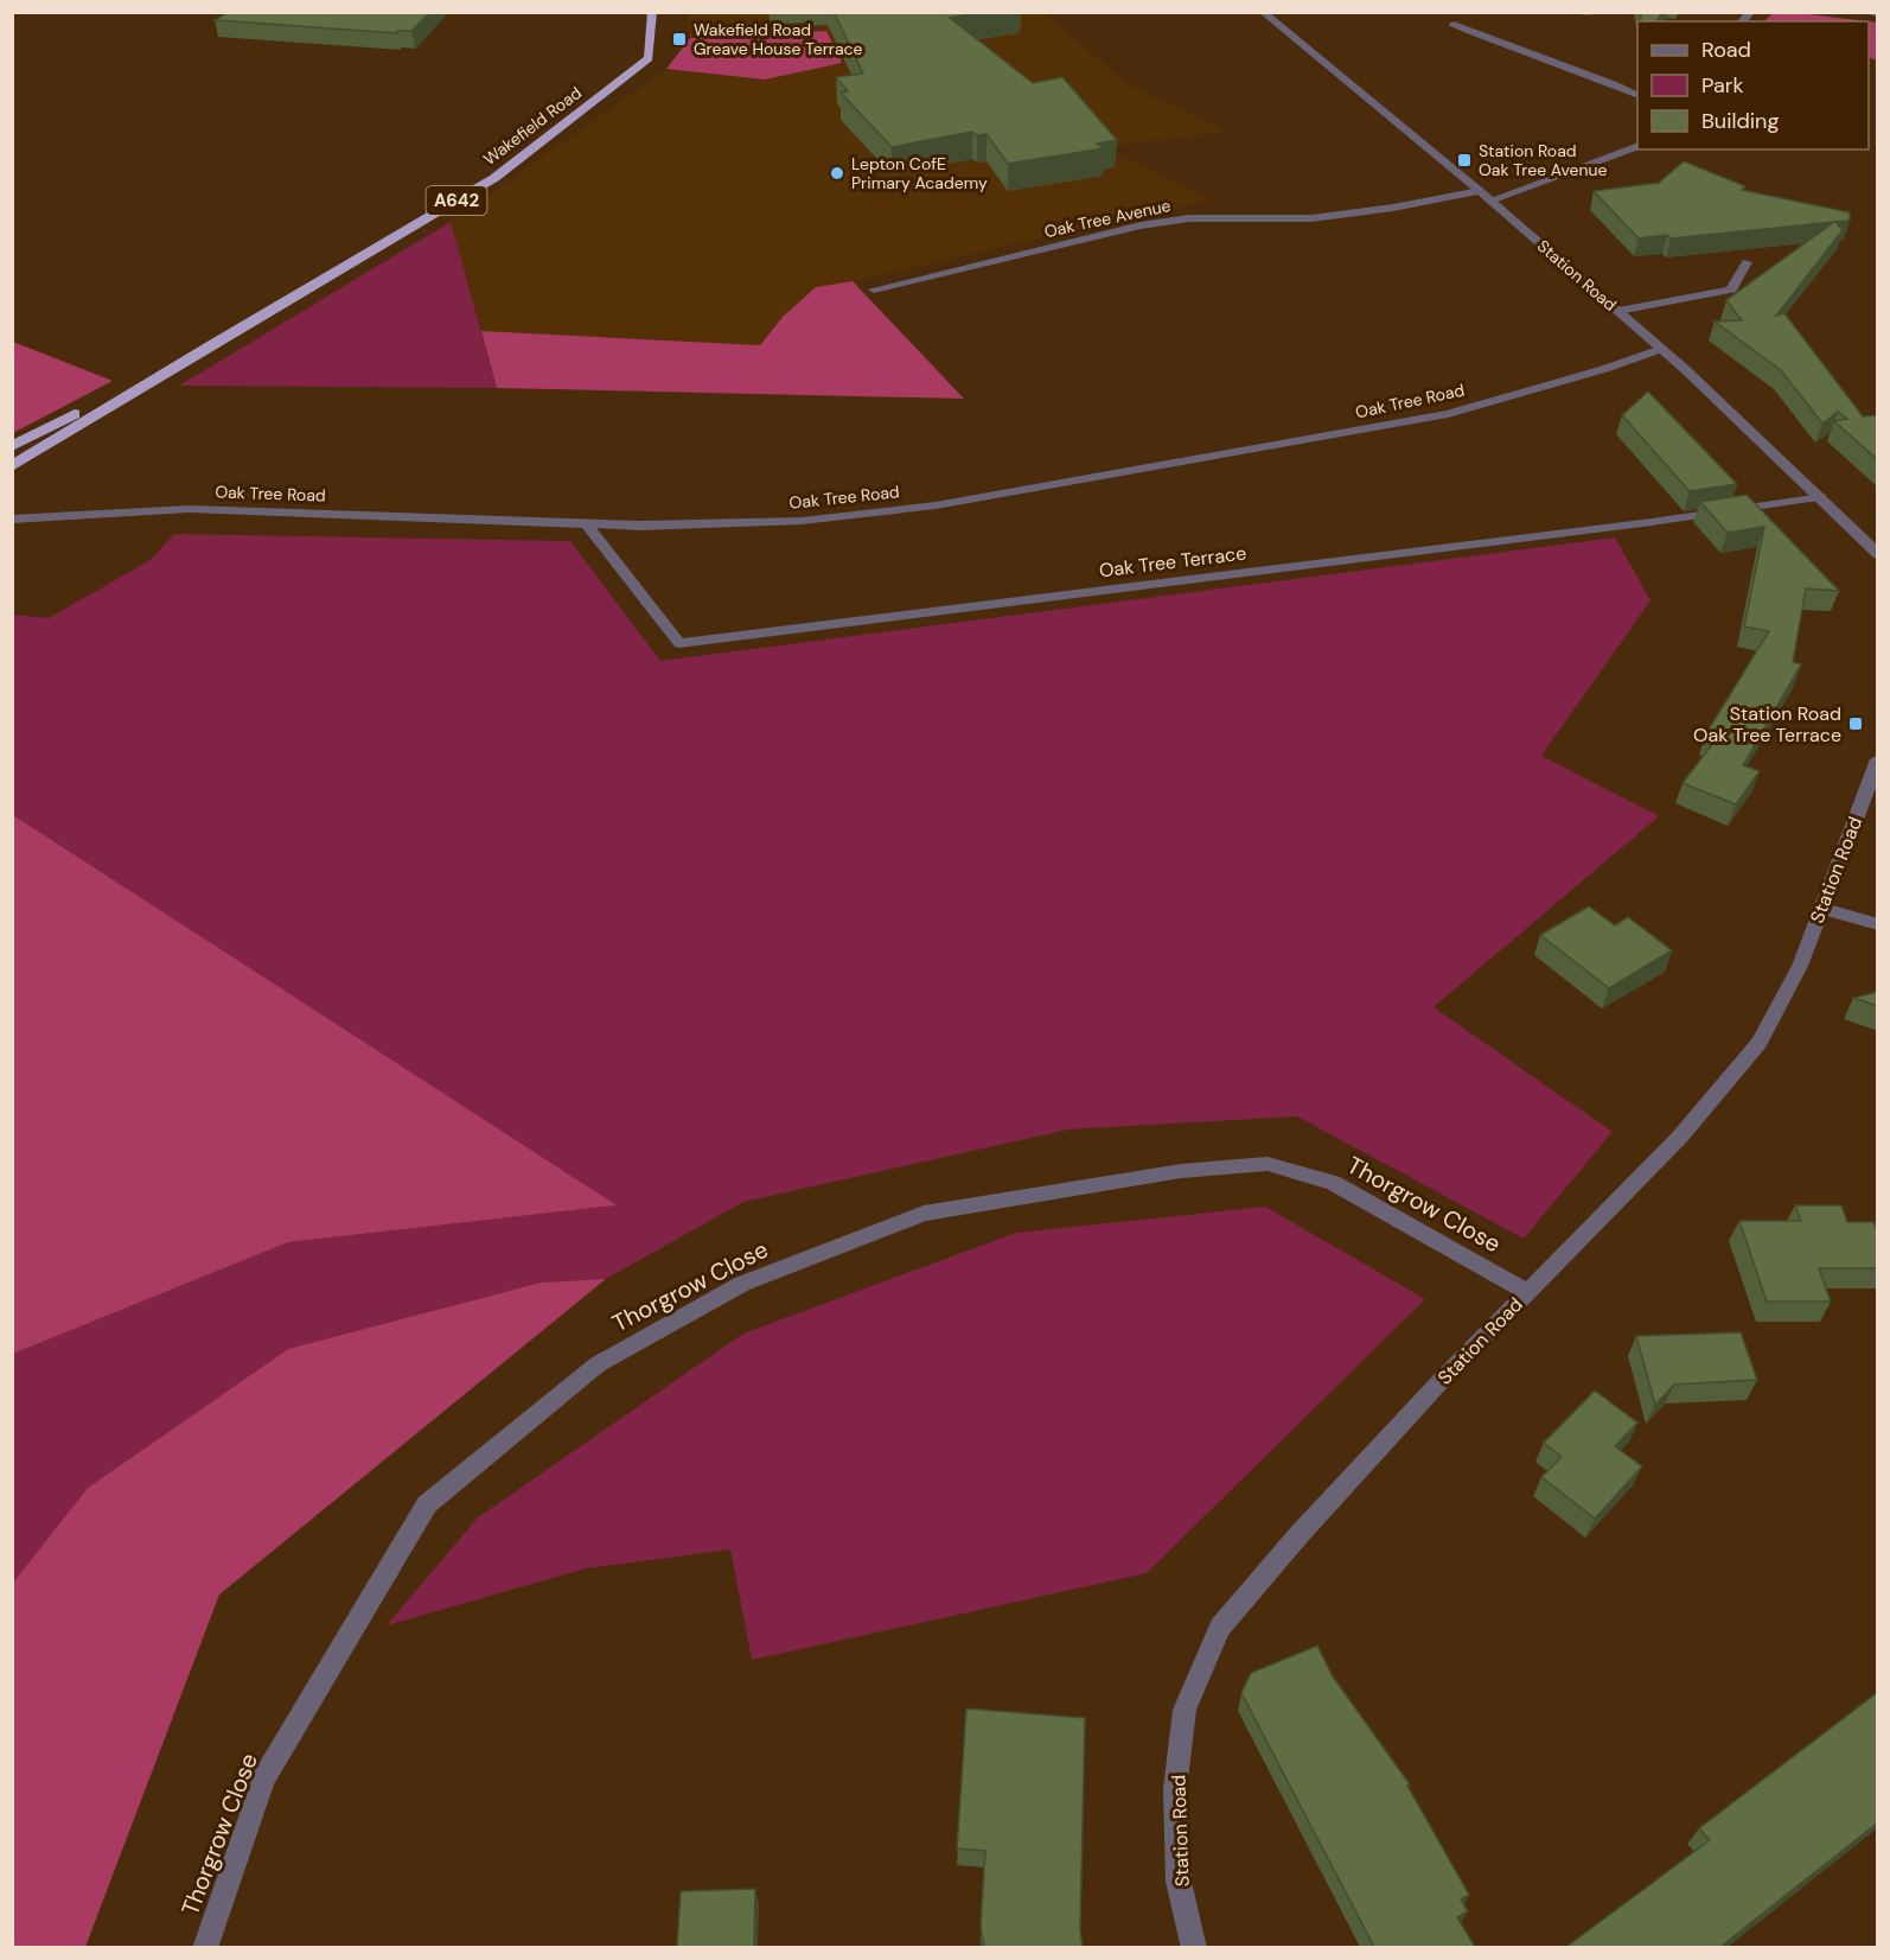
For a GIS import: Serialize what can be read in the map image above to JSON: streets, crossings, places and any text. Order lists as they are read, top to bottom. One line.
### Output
{"streets":{"highway":["Wakefield Road","A642"],"street":["Oak Tree Avenue","Station Road","Oak Tree Road","Oak Tree Terrace","Thorgrow Close"]},"crossings":[["Oak Tree Avenue","Station Road"],["Station Road","Oak Tree Road"],["Station Road","Oak Tree Terrace"],["Station Road","Thorgrow Close"],["Oak Tree Road","Oak Tree Terrace"]],"places":{"transit":["Wakefield Road Greave House Terrace","Station Road Oak Tree Avenue","Station Road Oak Tree Terrace"],"other":["Lepton CofE Primary Academy"]},"legend":["Road","Park","Building"]}
